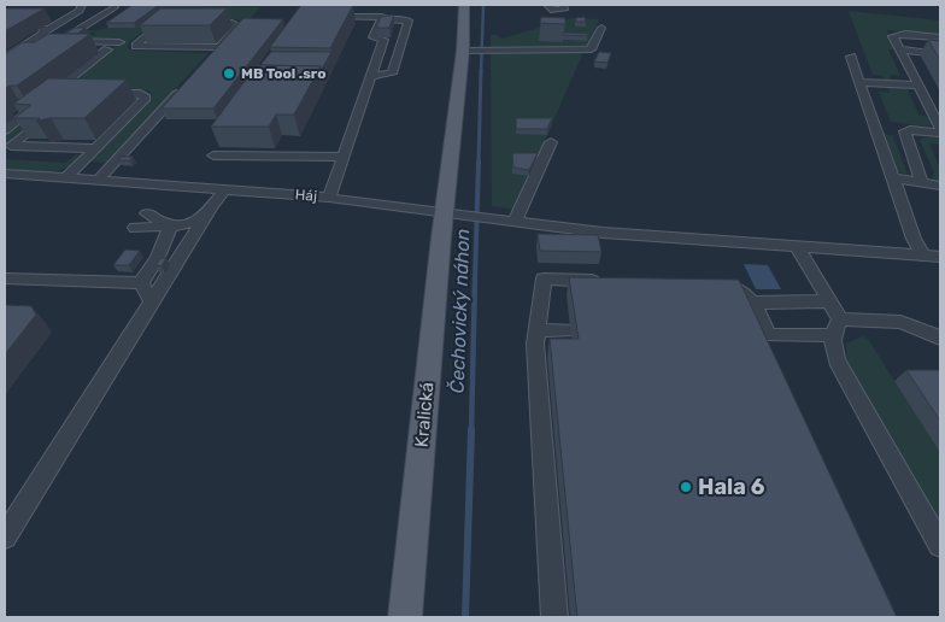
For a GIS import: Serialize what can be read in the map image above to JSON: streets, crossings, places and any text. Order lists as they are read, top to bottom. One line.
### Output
{"streets":{"main road":["Kralická"],"street":["Háj"]},"crossings":[["Háj","Kralická"]],"water":["Čechovický náhon"],"places":["MB Tool .sro","Hala 6"]}
